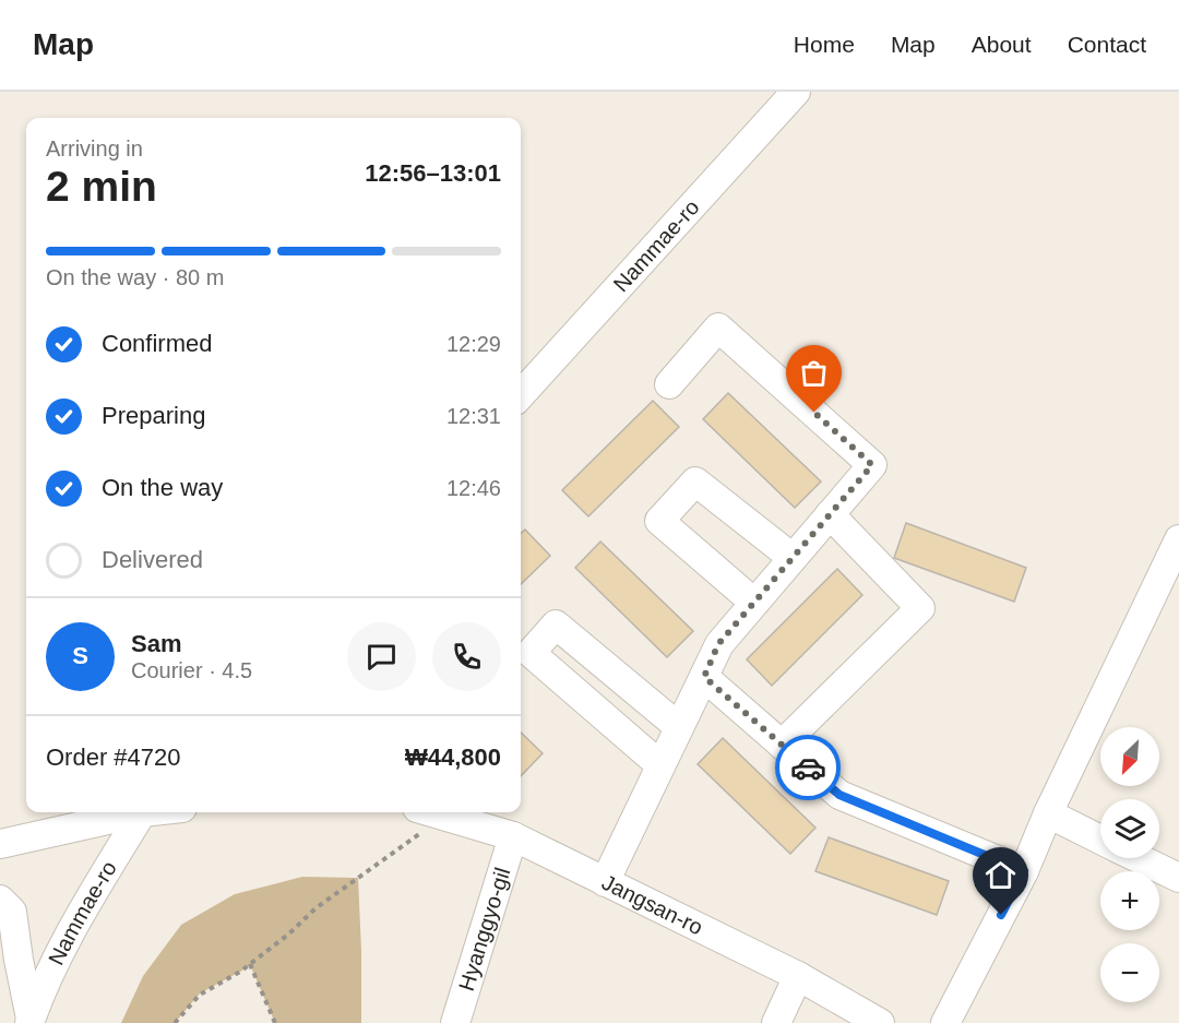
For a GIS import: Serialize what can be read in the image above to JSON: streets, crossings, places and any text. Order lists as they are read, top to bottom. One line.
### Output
{"streets":{"street":["Nammae-ro","Jangsan-ro","Hyanggyo-gil"]},"crossings":[["Jangsan-ro","Hyanggyo-gil"]],"north":"bottom left","page":{"header":"Map","nav":["Home","Map","About","Contact"],"heading":["2 min","Arriving in","12:56–13:01"],"panel":["Sam","Courier · 4.5","Order #4720","₩44,800"],"bar":"On the way · 80 m","list":[["Confirmed","12:29"],["Preparing","12:31"],["On the way","12:46"],"Delivered"],"round":"S","map_buttons":["+","−"]}}
